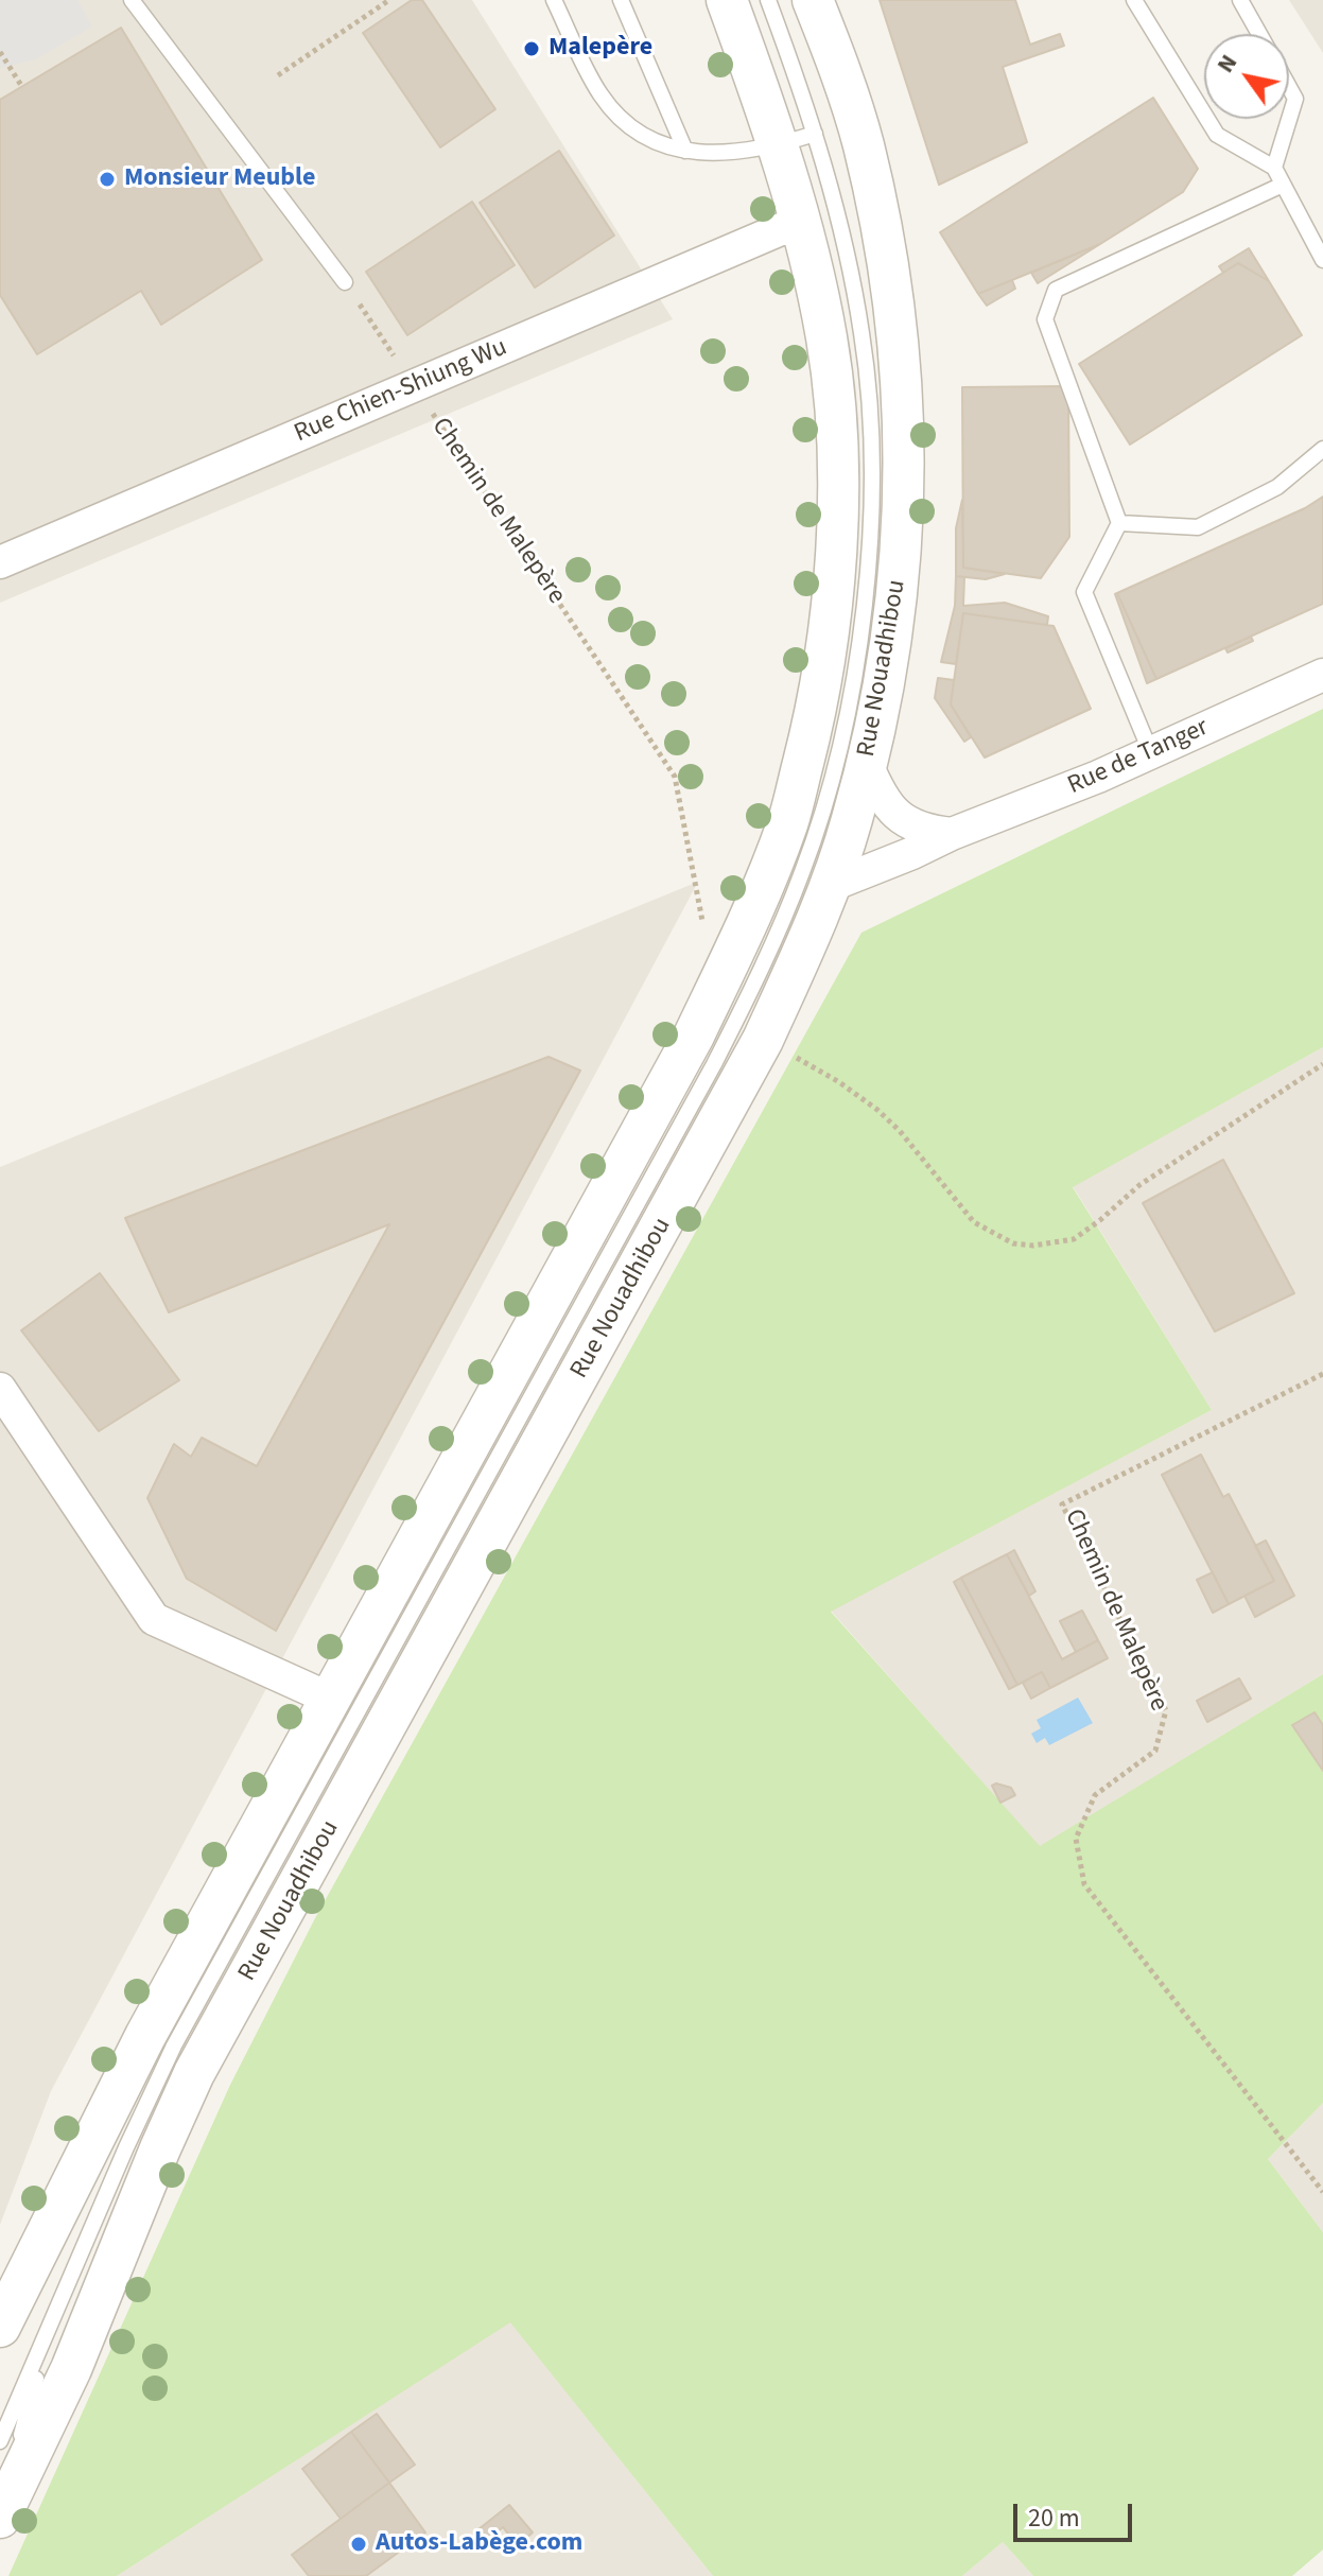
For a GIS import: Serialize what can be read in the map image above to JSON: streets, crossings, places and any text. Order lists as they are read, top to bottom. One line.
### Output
{"streets":{"street":["Rue Chien-Shiung Wu","Rue Nouadhibou","Rue de Tanger"],"path":["Chemin de Malepère"]},"crossings":[["Rue Chien-Shiung Wu","Chemin de Malepère"],["Rue Chien-Shiung Wu","Rue Nouadhibou"],["Chemin de Malepère","Rue Nouadhibou"],["Rue Nouadhibou","Rue de Tanger"]],"places":["Malepère","Monsieur Meuble","Autos-Labège.com"],"scale_bar":"20 m","north":"top left"}
